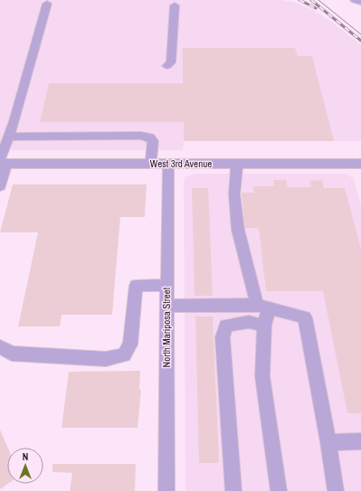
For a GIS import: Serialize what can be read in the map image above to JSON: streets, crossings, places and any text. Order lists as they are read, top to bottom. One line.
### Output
{"streets":{"street":["West 3rd Avenue","North Mariposa Street"]},"crossings":[["West 3rd Avenue","North Mariposa Street"]],"north":"top"}
